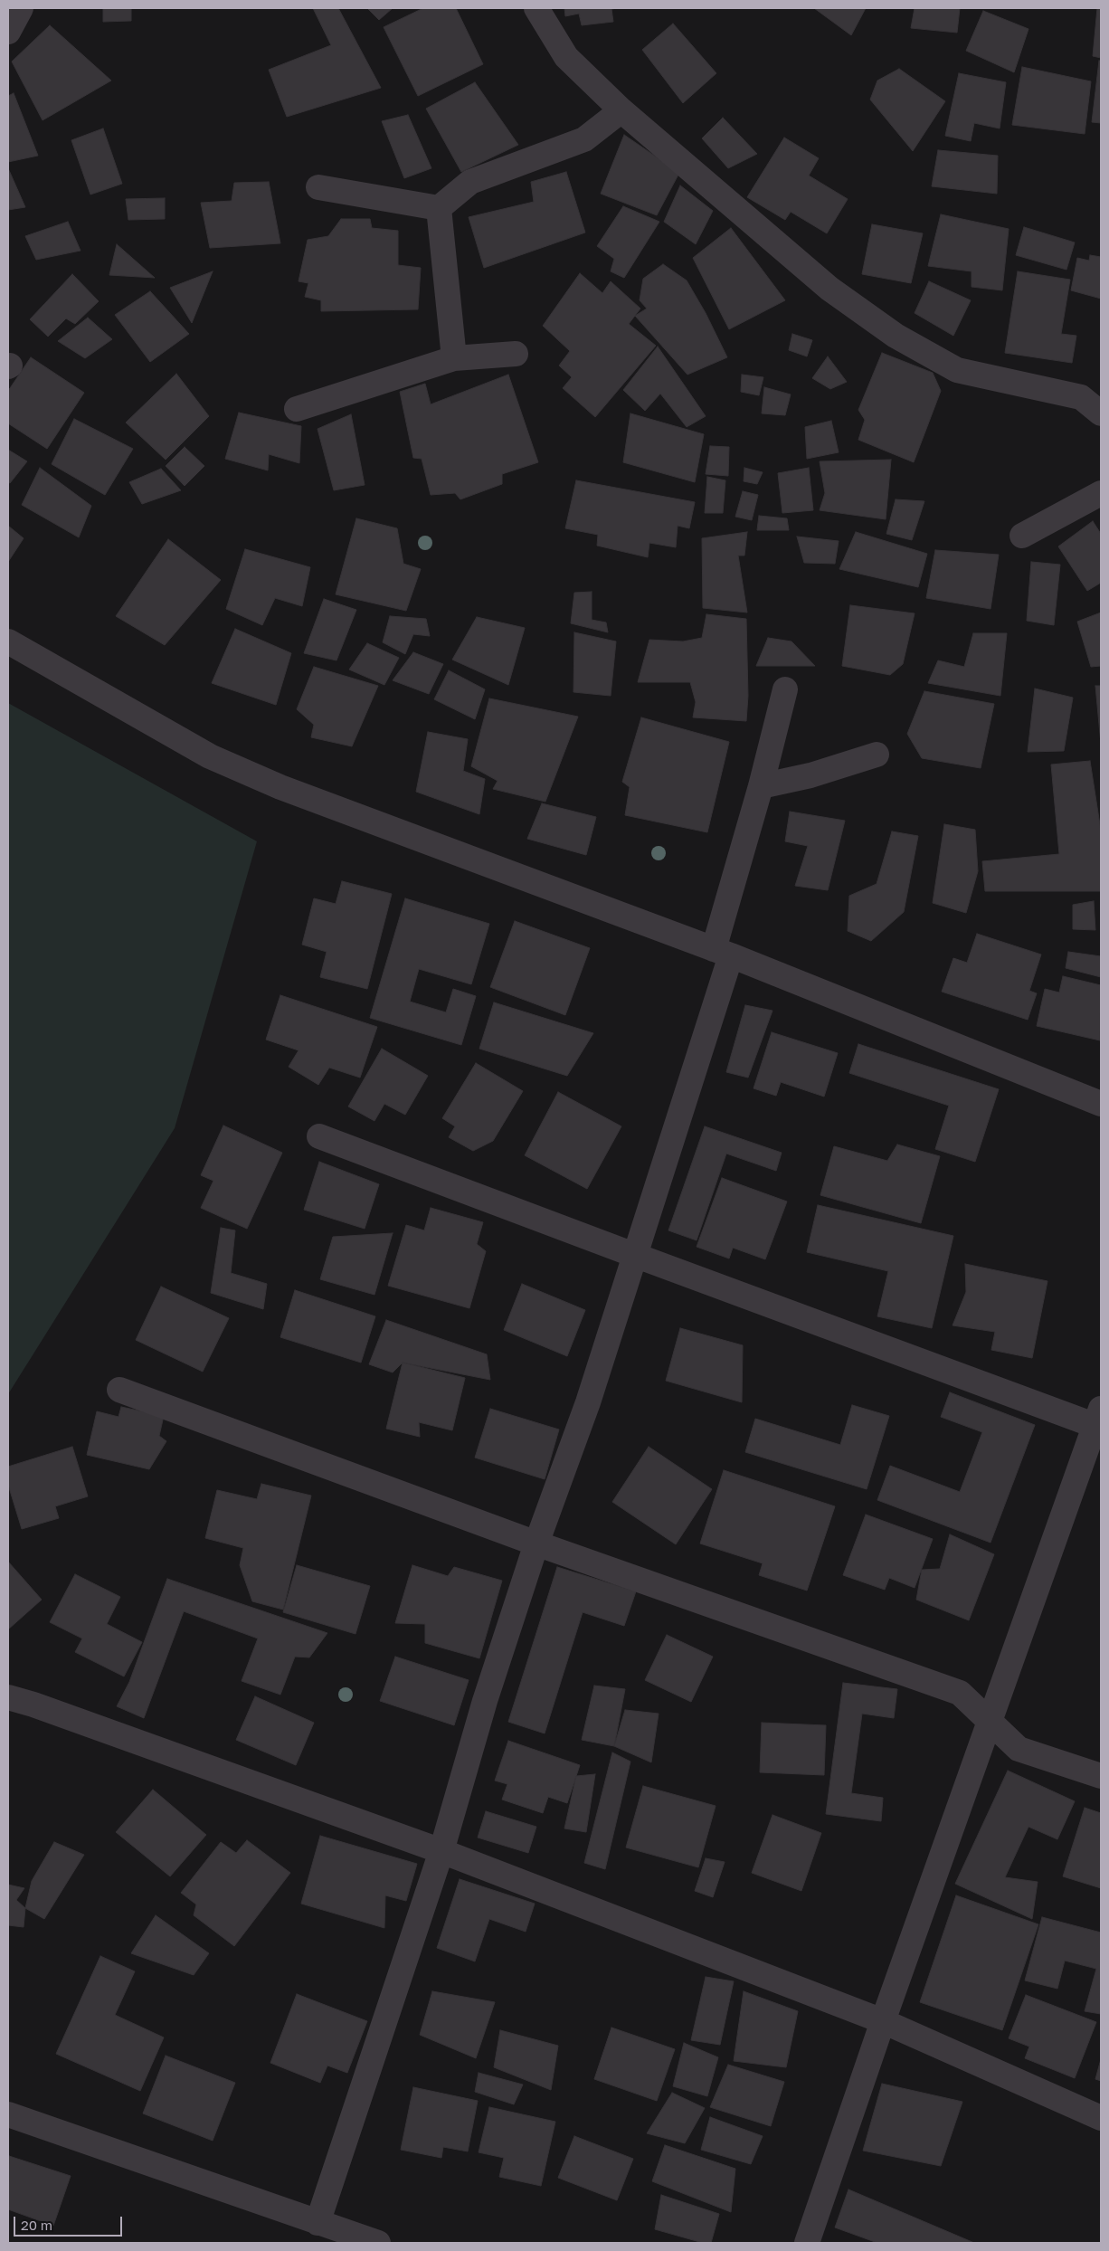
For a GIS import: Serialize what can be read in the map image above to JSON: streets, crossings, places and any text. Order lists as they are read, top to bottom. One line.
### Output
{"scale_bar":"20 m"}
